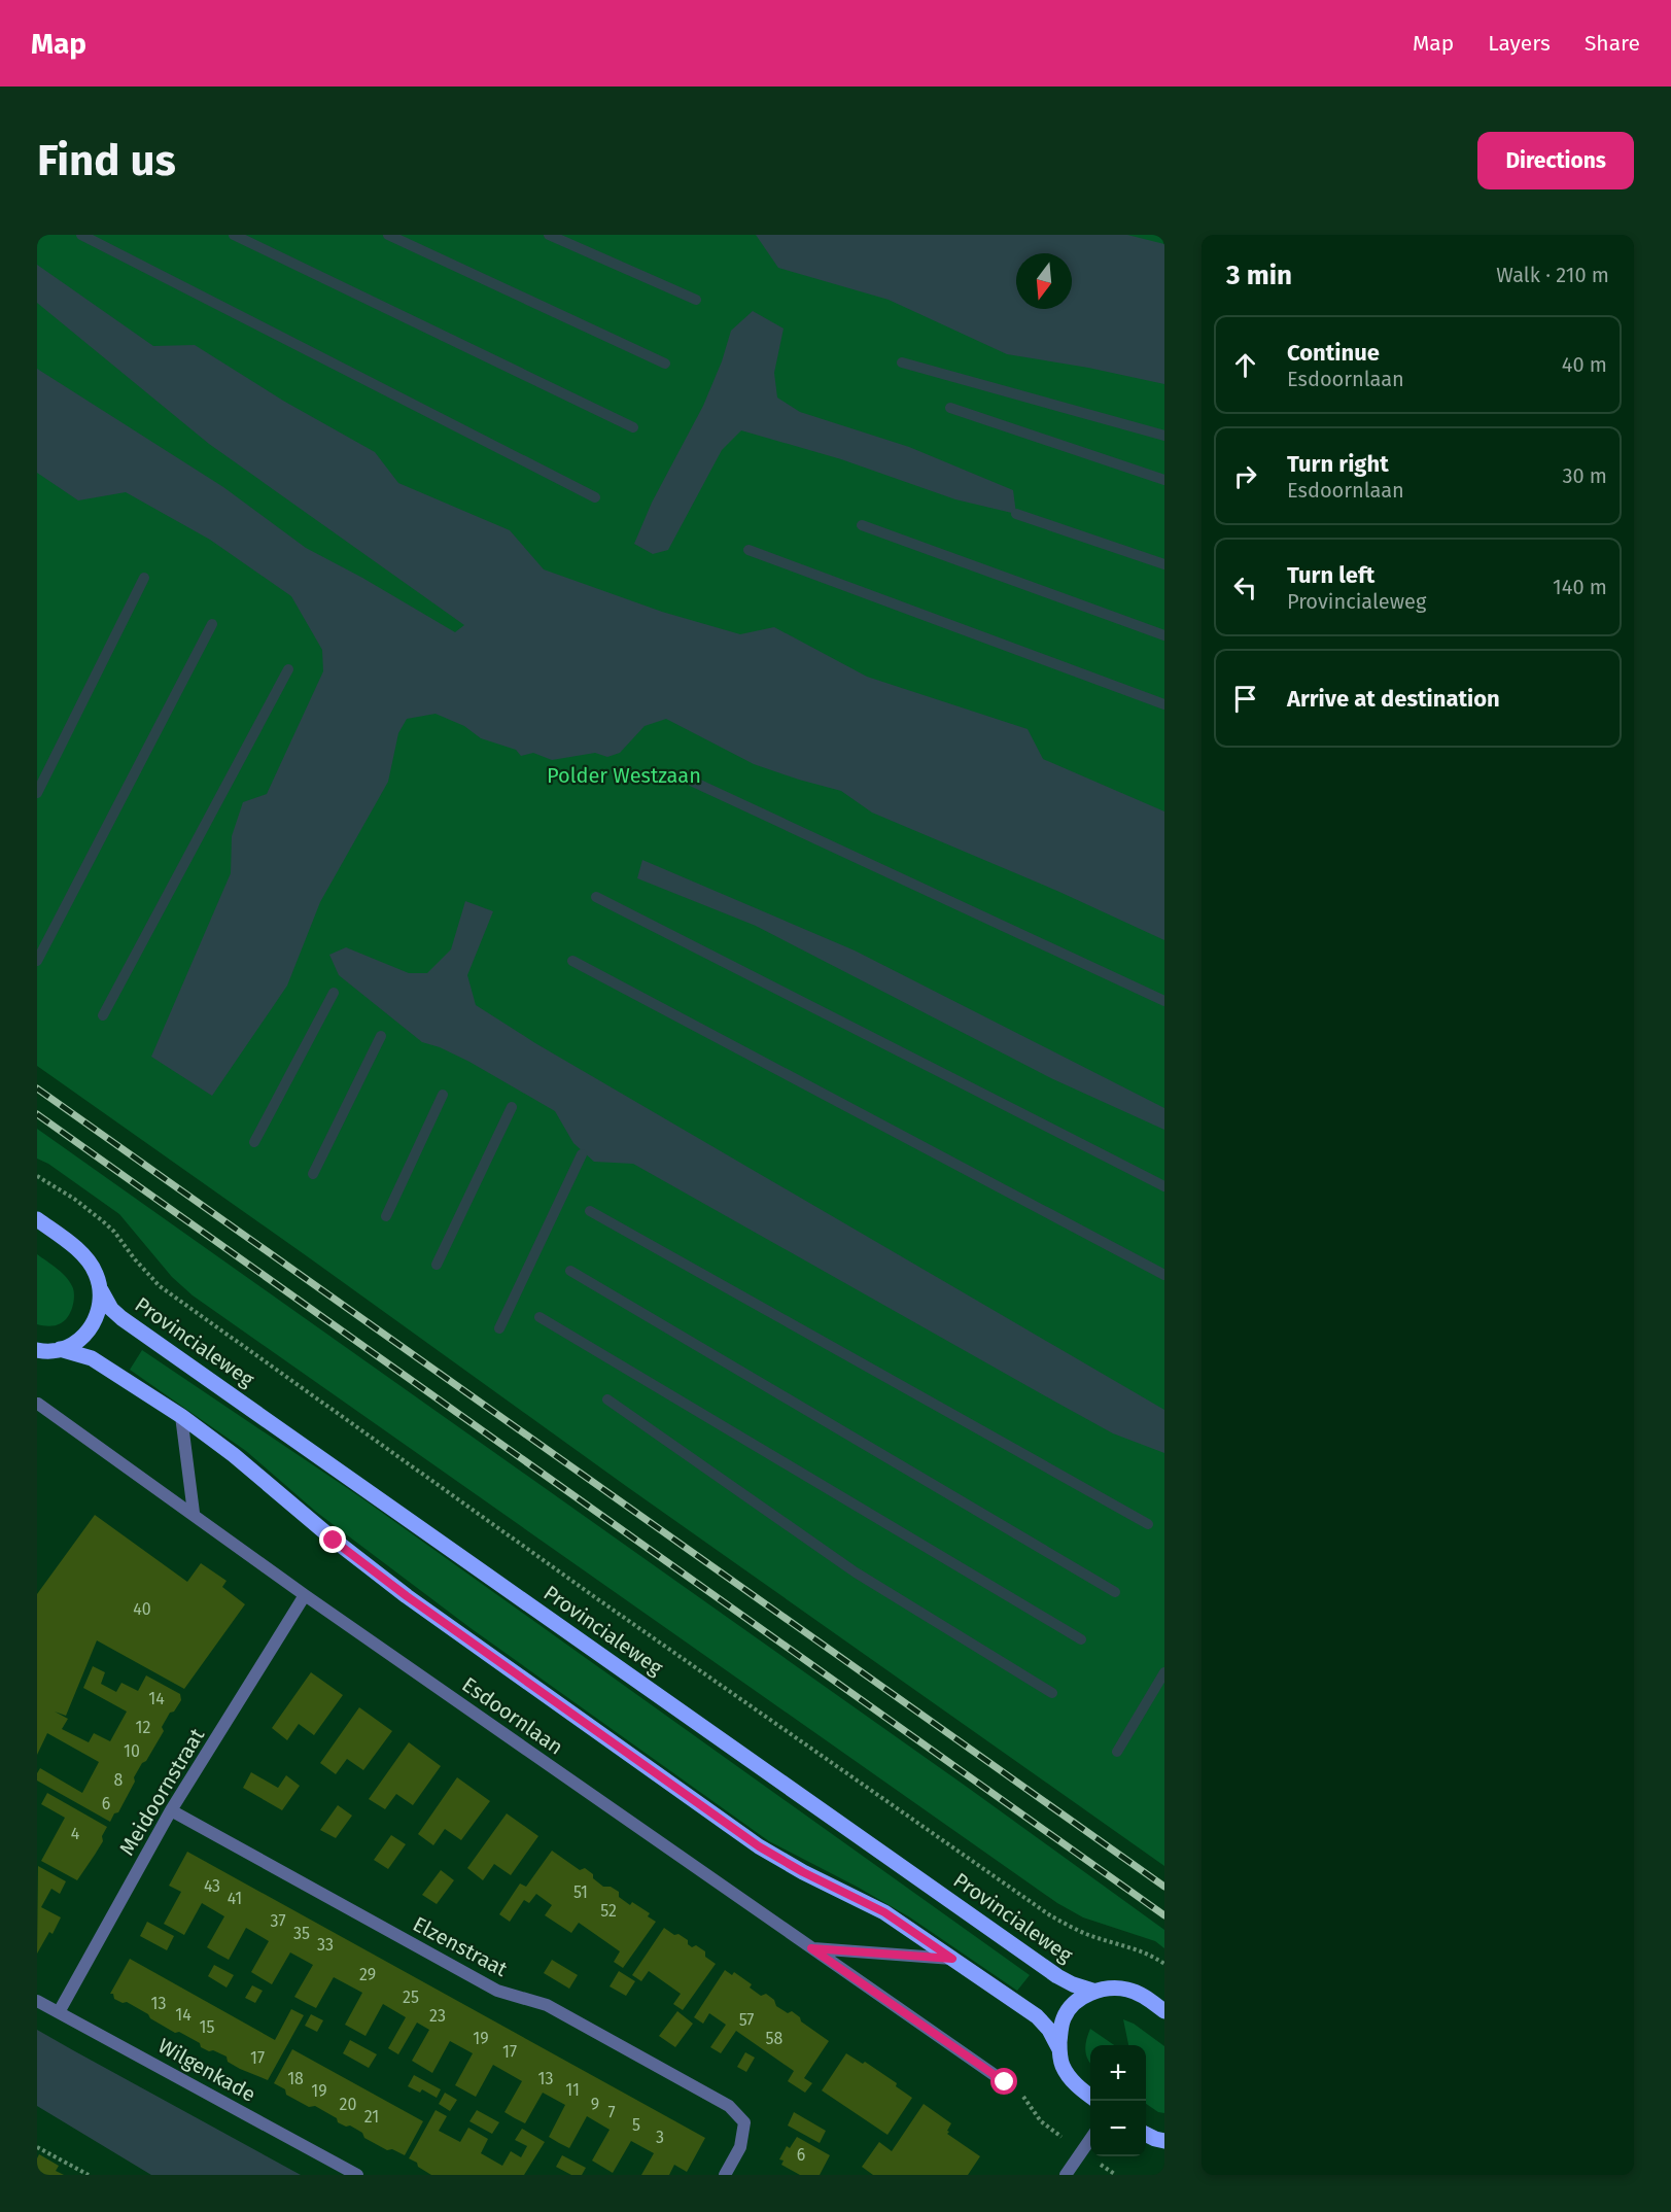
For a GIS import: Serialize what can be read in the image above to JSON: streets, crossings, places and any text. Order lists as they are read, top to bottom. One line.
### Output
{"streets":{"main road":["Provincialeweg"],"street":["Esdoornlaan","Meidoornstraat","Elzenstraat","Wilgenkade"]},"crossings":[["Esdoornlaan","Meidoornstraat"],["Meidoornstraat","Elzenstraat"],["Meidoornstraat","Wilgenkade"]],"parks":["Polder Westzaan"],"house_numbers":["40","14","12","10","8","6","4","43","51","41","52","37","35","33","29","25","13","14","23","57","15","19","58","17","17","18","13","11","19","20","9","7","21","5","3","6"],"north":"bottom","page":{"header":"Map","nav":["Map","Layers","Share"],"buttons":"Directions","title":"Find us","heading":["3 min","Walk · 210 m"],"list":[["Continue","Esdoornlaan","40 m"],["Turn right","Esdoornlaan","30 m"],["Turn left","Provincialeweg","140 m"],"Arrive at destination"],"map_buttons":["+","−"]}}
